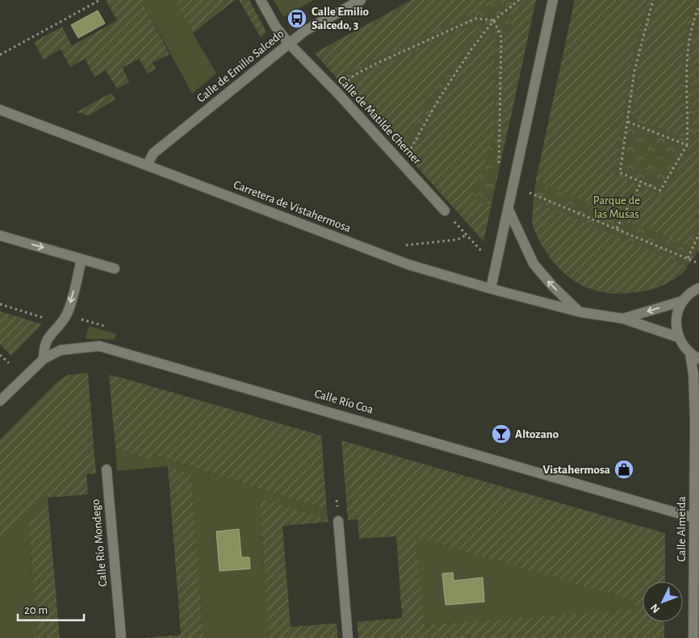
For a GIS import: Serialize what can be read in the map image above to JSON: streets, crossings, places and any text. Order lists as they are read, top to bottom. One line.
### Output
{"streets":{"street":["Calle de Emilio Salcedo","Calle de Matilde Cherner","Carretera de Vistahermosa","Calle Río Coa","Calle Almeida","Calle Río Mondego"]},"crossings":[["Calle de Emilio Salcedo","Calle de Matilde Cherner"],["Calle de Emilio Salcedo","Carretera de Vistahermosa"],["Calle Río Coa","Calle Almeida"]],"parks":["Parque de las Musas"],"places":{"bus stop":["Calle Emilio Salcedo, 3"],"bar":["Altozano"],"shop":["Vistahermosa"]},"scale_bar":"20 m","north":"bottom left"}
